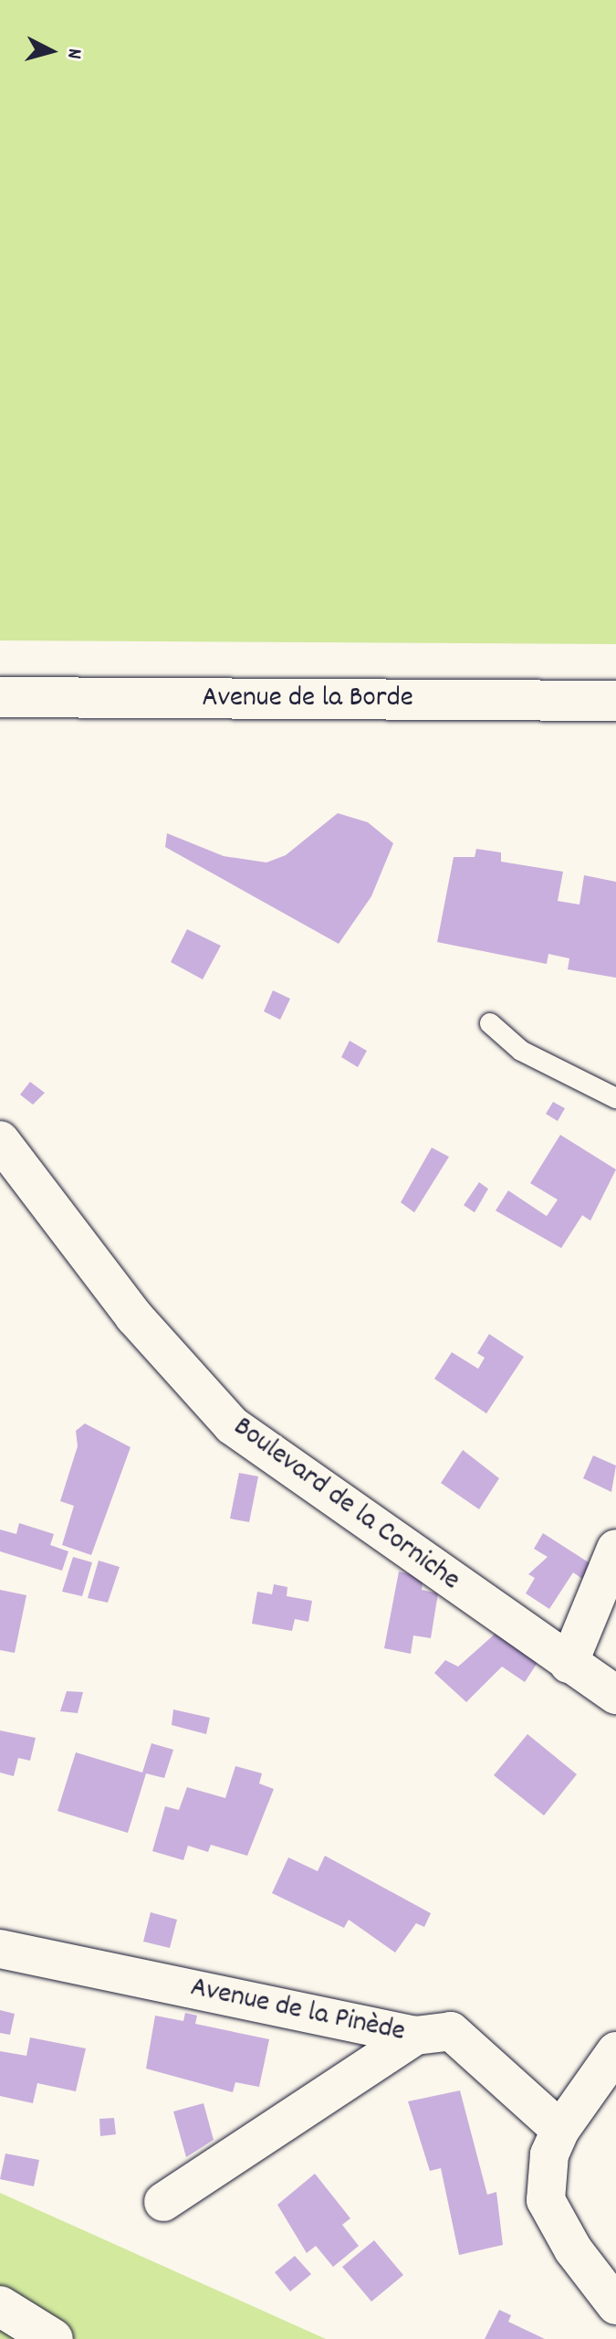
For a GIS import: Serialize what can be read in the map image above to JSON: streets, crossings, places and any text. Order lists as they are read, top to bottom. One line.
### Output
{"streets":{"street":["Avenue de la Borde","Boulevard de la Corniche","Avenue de la Pinède"]},"north":"right"}
